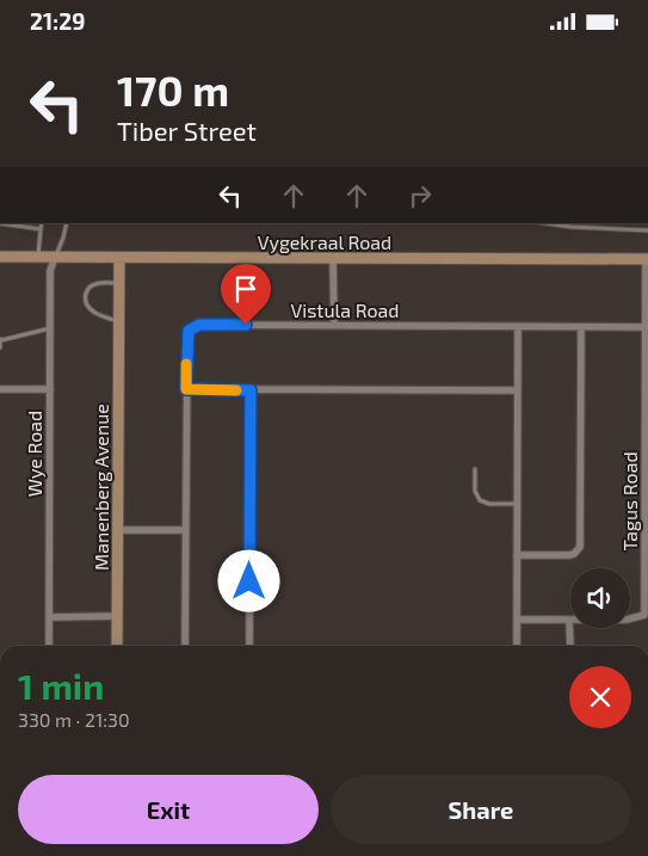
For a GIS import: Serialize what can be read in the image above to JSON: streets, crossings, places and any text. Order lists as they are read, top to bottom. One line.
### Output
{"streets":{"street":["Vygekraal Road","Vistula Road","Wye Road","Manenberg Avenue","Tagus Road"]},"crossings":[["Vygekraal Road","Wye Road"],["Vygekraal Road","Manenberg Avenue"],["Vygekraal Road","Tagus Road"],["Vistula Road","Tagus Road"]],"page":{"status":"21:29","turn":["170 m","Tiber Street"],"heading":["1 min","330 m · 21:30"],"buttons":["Exit","Share"]}}
